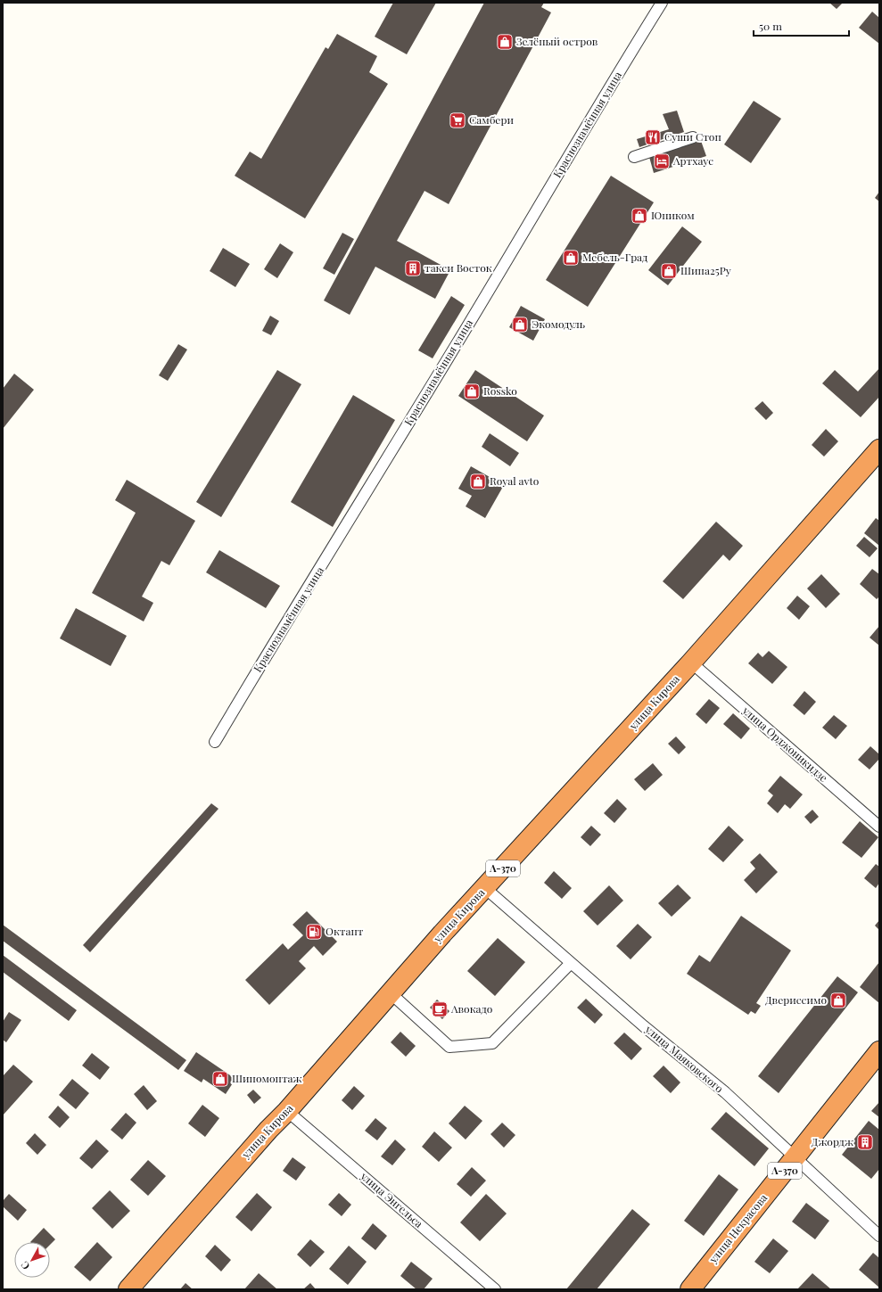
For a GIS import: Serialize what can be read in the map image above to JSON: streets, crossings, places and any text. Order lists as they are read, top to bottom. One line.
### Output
{"streets":{"highway":["улица Кирова","А-370","улица Некрасова"],"street":["Краснознамённая улица","улица Орджоникидзе","улица Маяковского","улица Энгельса"]},"crossings":[["улица Кирова","улица Орджоникидзе"],["улица Кирова","улица Маяковского"],["улица Кирова","улица Энгельса"],["улица Маяковского","улица Некрасова"]],"places":{"shop":["Зелёный остров","Юником","Мебель-Град","Шина25Ру","Экомодуль","Rossko","Royal avto","Двериссимо","Шиномонтаж"],"supermarket":["Самбери"],"restaurant":["Суши Стоп"],"hotel":["Артхаус"],"building":["такси Восток","Джордж"],"fuel station":["Октант"],"cafe":["Авокадо"]},"scale_bar":"50 m","north":"bottom left"}
